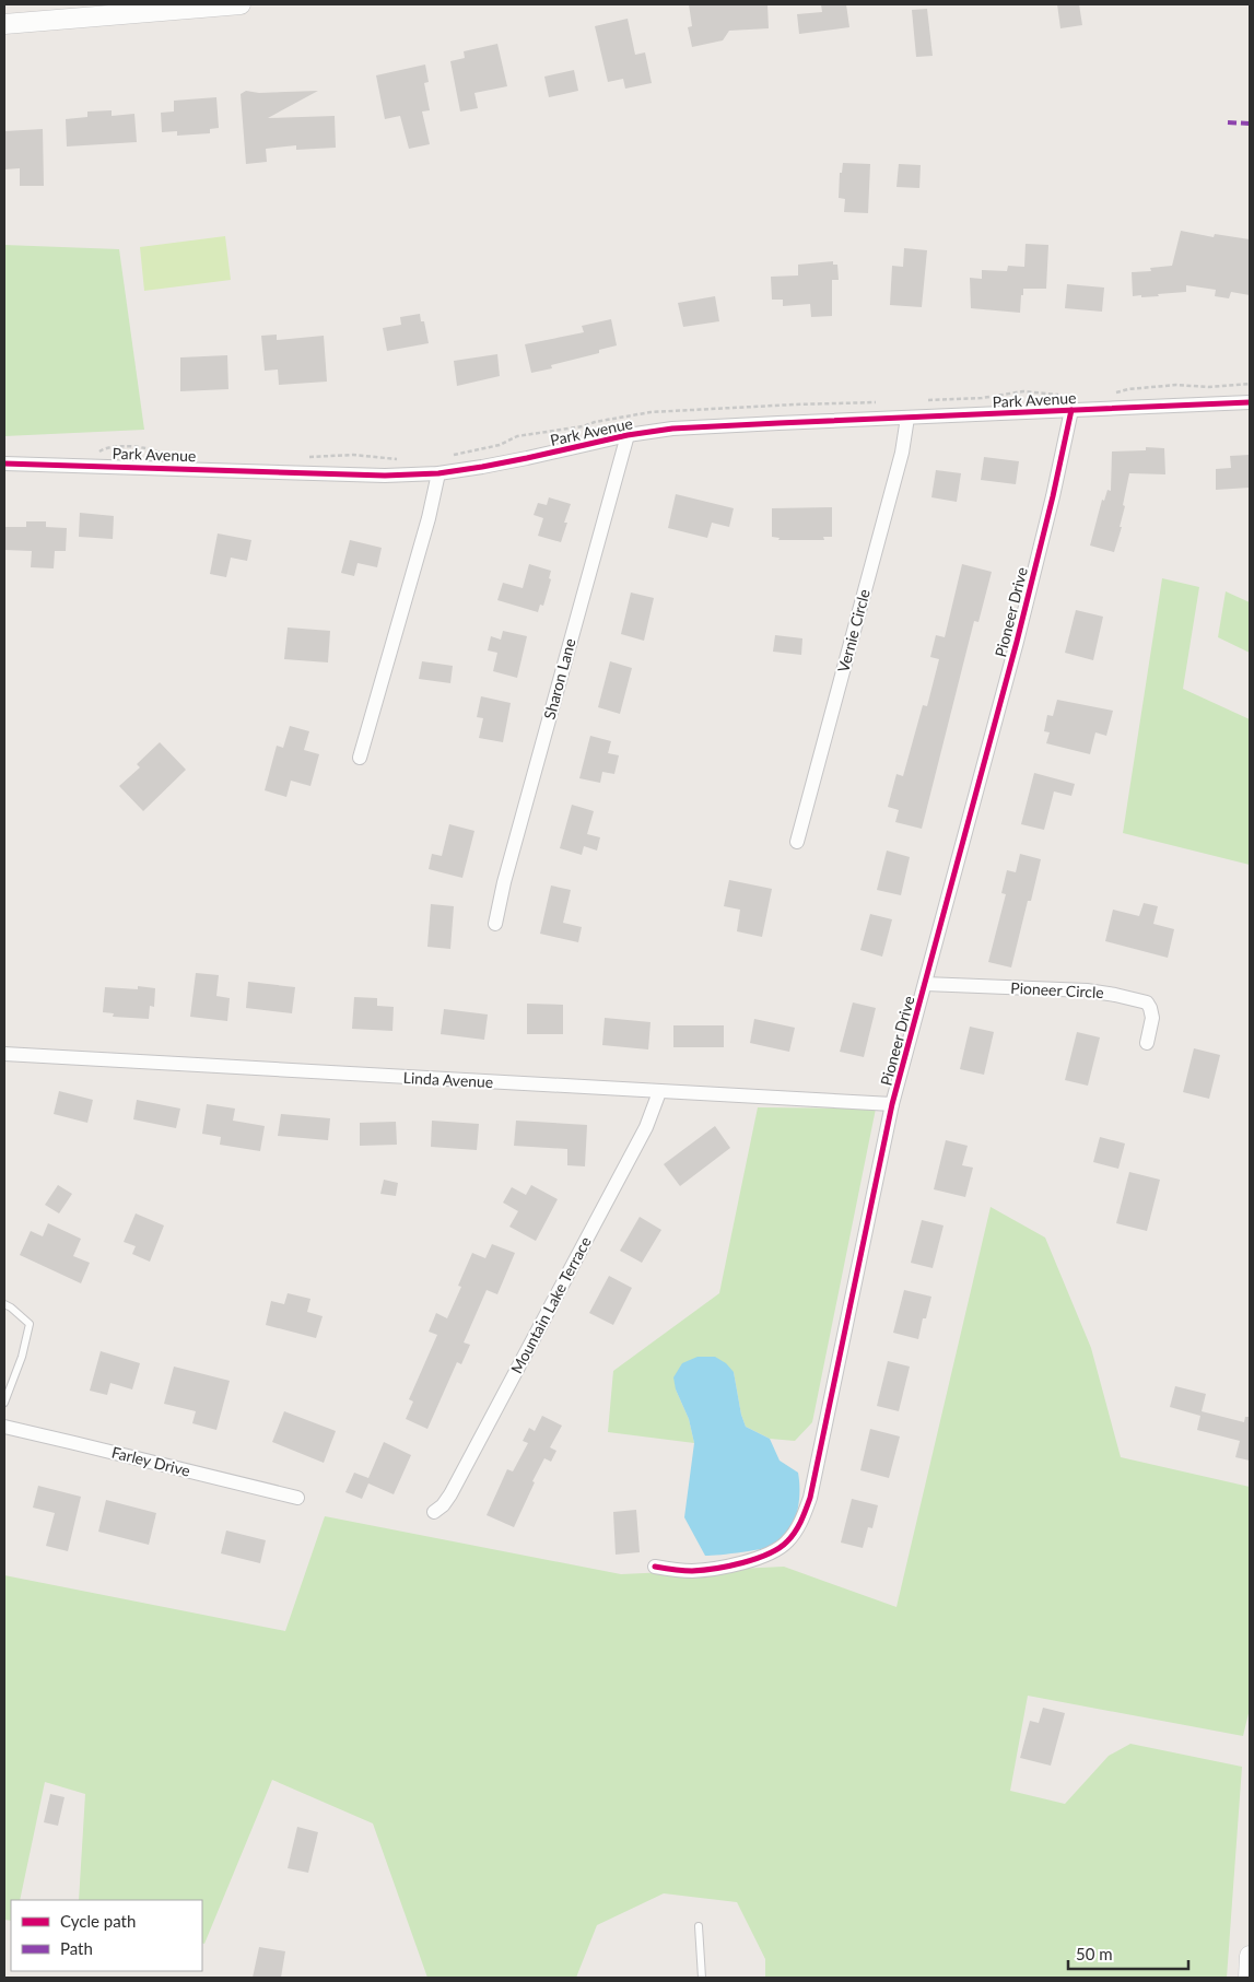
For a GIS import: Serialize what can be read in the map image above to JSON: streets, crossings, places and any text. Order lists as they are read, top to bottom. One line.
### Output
{"streets":{"street":["Park Avenue","Pioneer Drive","Vernie Circle","Sharon Lane","Pioneer Circle","Linda Avenue","Mountain Lake Terrace","Farley Drive"]},"crossings":[["Park Avenue","Pioneer Drive"],["Park Avenue","Vernie Circle"],["Park Avenue","Sharon Lane"],["Pioneer Drive","Pioneer Circle"],["Pioneer Drive","Linda Avenue"],["Linda Avenue","Mountain Lake Terrace"]],"legend":["Cycle path","Path"],"scale_bar":"50 m"}
